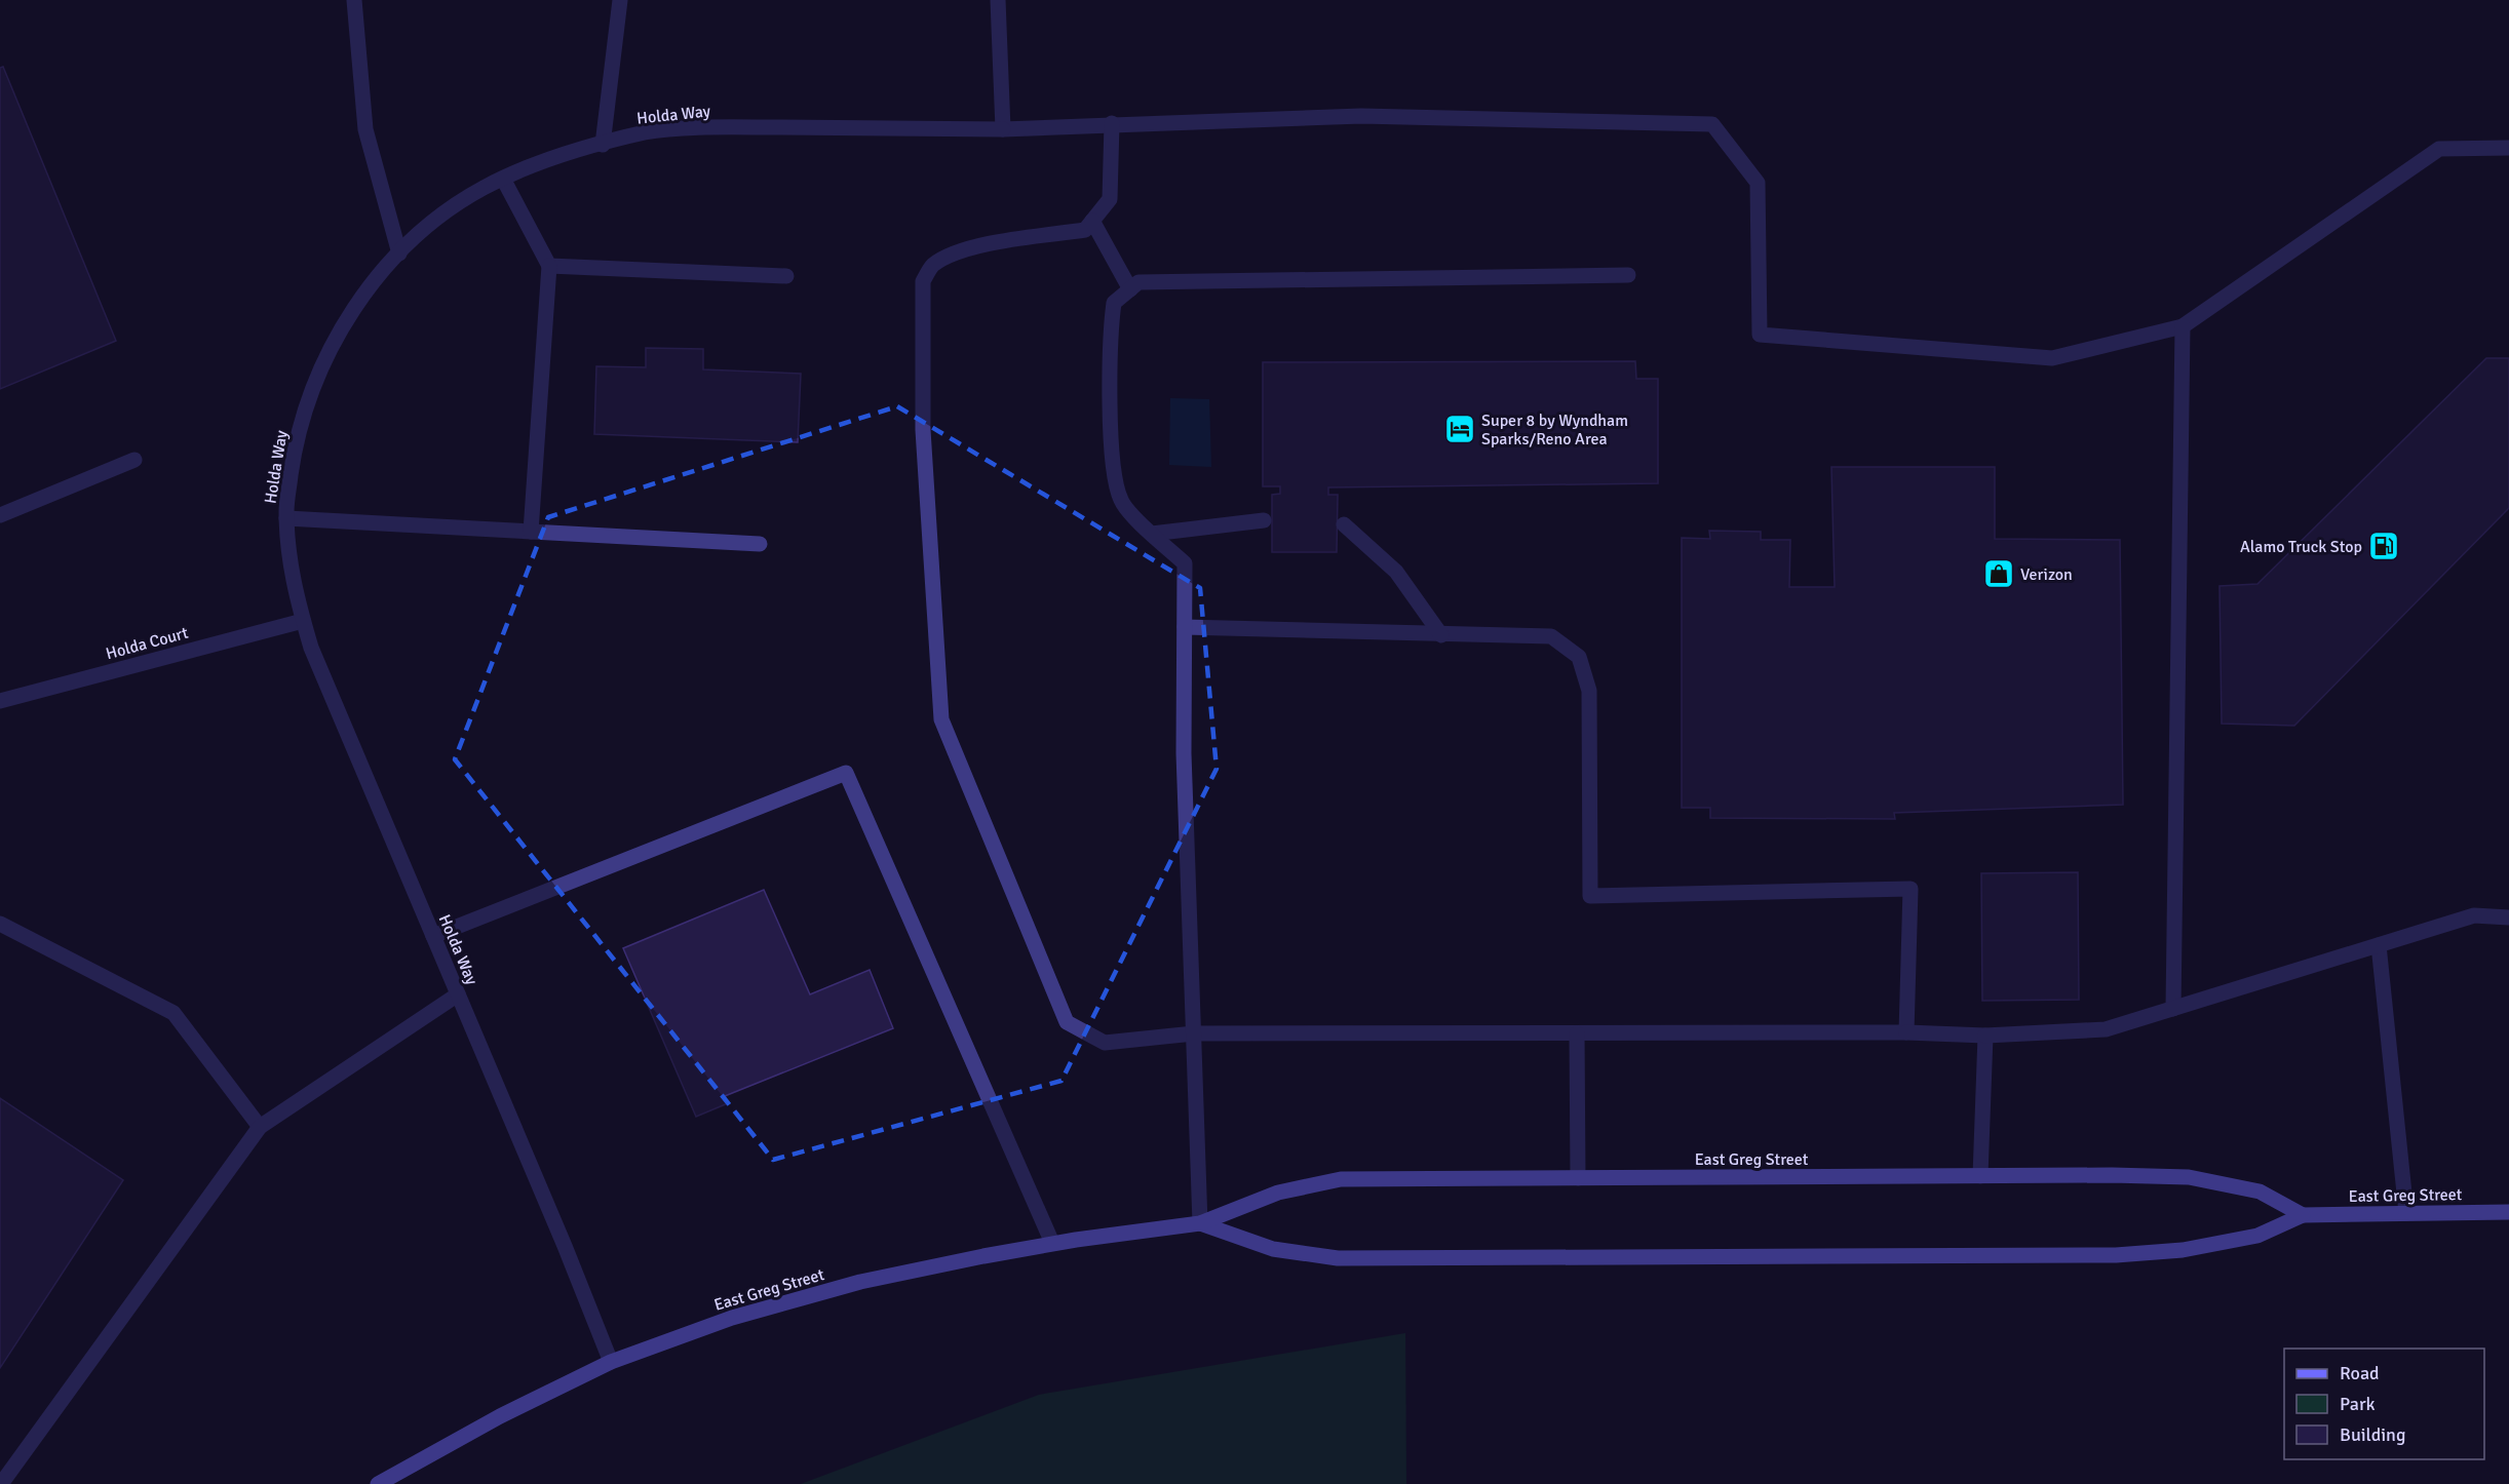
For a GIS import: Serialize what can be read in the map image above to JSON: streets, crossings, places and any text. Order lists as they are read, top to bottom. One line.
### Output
{"streets":{"main road":["East Greg Street"],"street":["Holda Way","Holda Court"]},"crossings":[["Holda Way","Holda Court"],["Holda Way","East Greg Street"]],"places":{"hotel":["Super 8 by Wyndham Sparks/Reno Area"],"fuel station":["Alamo Truck Stop"],"shop":["Verizon"]},"legend":["Road","Park","Building"]}
